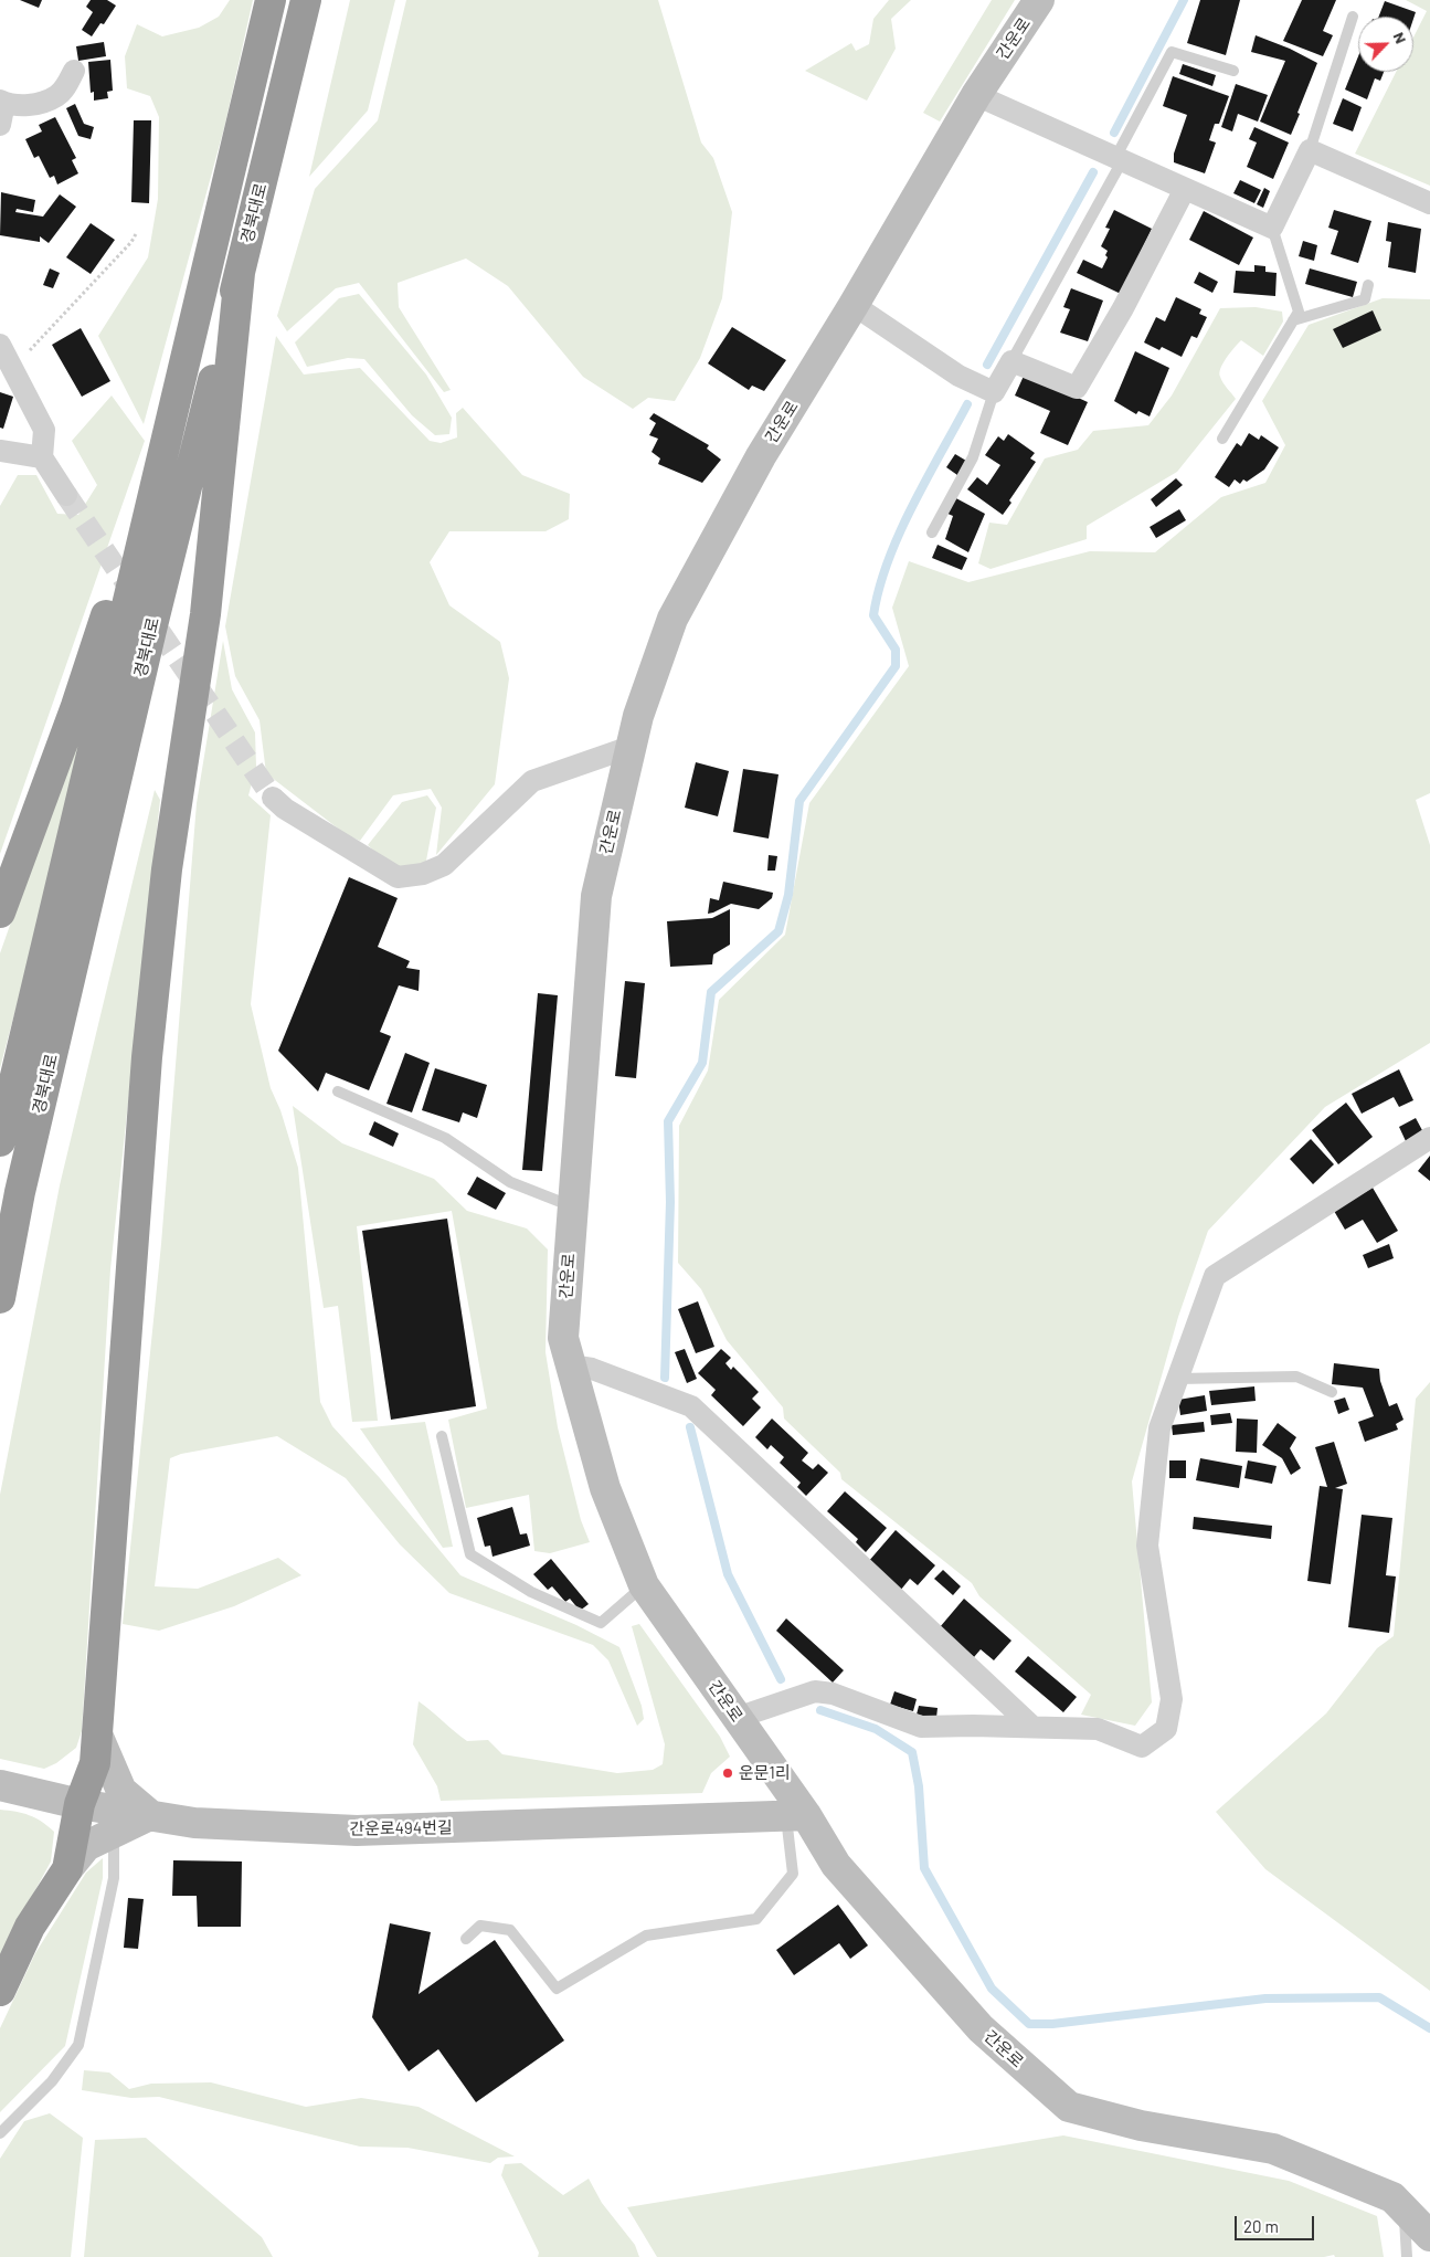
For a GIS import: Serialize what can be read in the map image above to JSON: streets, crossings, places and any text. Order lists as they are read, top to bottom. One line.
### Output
{"streets":{"highway":["경북대로"],"street":["간운로","간운로494번길"]},"crossings":[["간운로","간운로494번길"]],"places":["운문1리"],"scale_bar":"20 m","north":"top right"}
